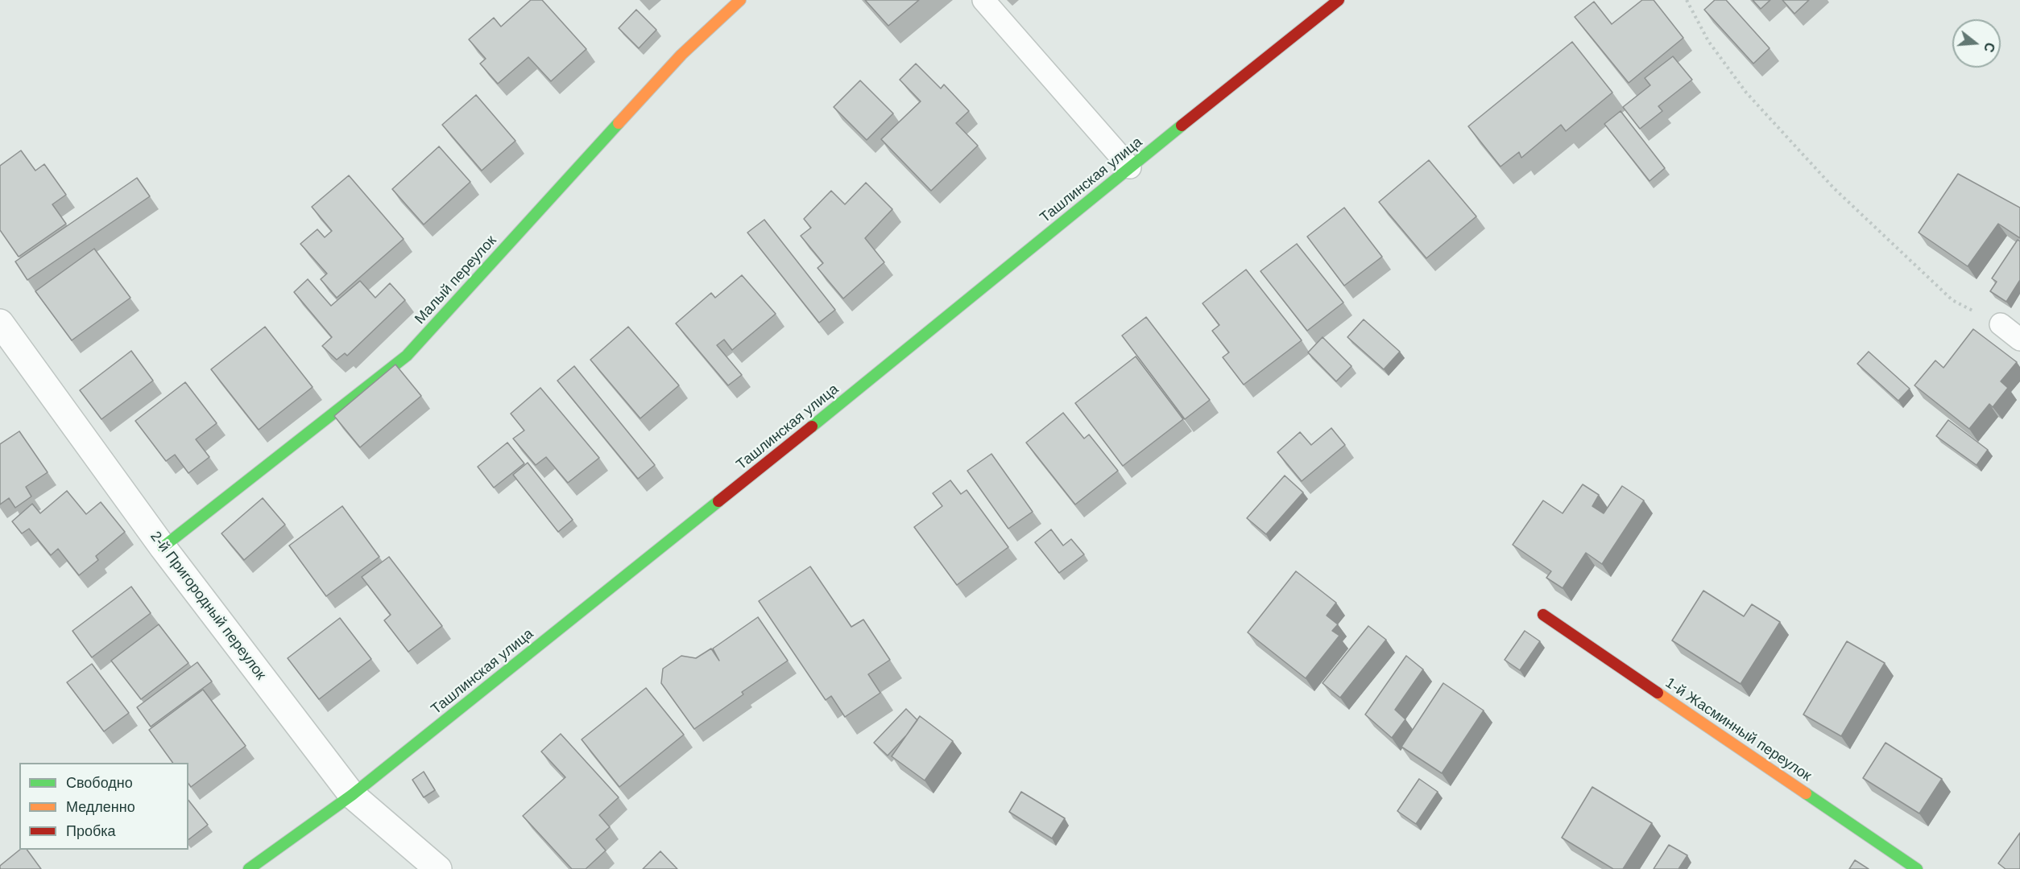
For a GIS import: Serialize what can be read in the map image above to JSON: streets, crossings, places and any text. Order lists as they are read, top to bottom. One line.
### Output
{"streets":{"street":["Ташлинская улица","Малый переулок","2-й Пригородный переулок","1-й Жасминный переулок"]},"crossings":[["Ташлинская улица","2-й Пригородный переулок"],["Малый переулок","2-й Пригородный переулок"]],"legend":["Свободно","Медленно","Пробка"],"north":"right"}
